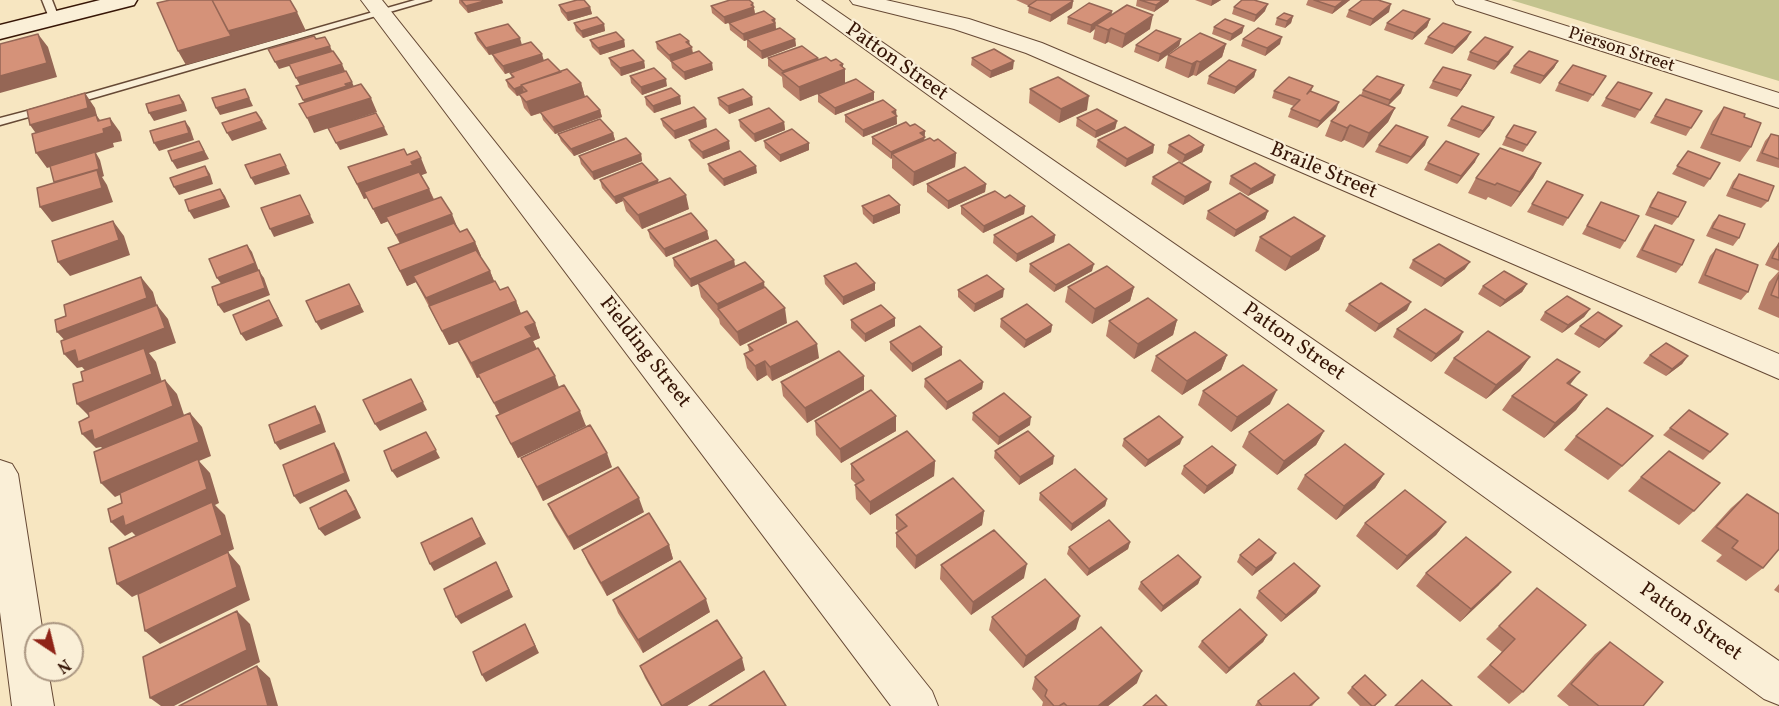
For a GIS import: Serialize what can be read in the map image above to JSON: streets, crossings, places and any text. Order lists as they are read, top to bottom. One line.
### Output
{"streets":{"street":["Pierson Street","Patton Street","Braile Street","Fielding Street"]},"north":"bottom right"}
